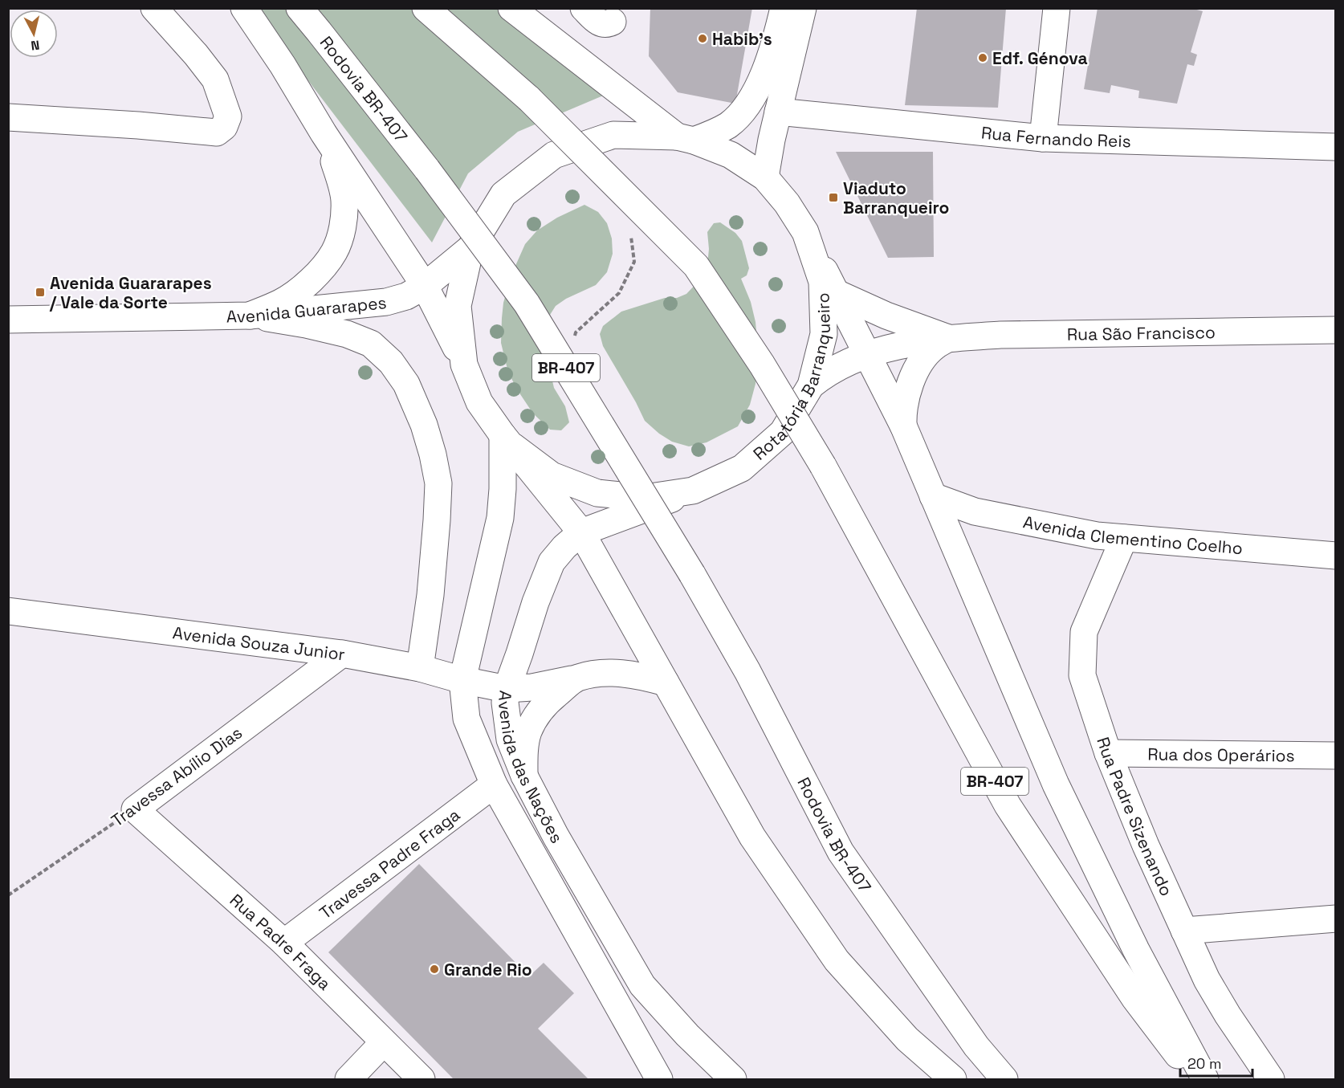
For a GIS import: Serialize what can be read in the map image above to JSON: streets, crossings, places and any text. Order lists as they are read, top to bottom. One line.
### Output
{"streets":{"main road":["Rodovia BR-407","Rua Fernando Reis","Avenida Guararapes","Rua São Francisco","BR-407","Rotatória Barranqueiro","Avenida Clementino Coelho","Avenida Souza Junior","Rua dos Operários","Avenida das Nações","Travessa Abílio Dias","Rua Padre Sizenando","Travessa Padre Fraga","Rua Padre Fraga"]},"crossings":[["Avenida Guararapes","Rotatória Barranqueiro"],["Rua São Francisco","Rotatória Barranqueiro"],["Rotatória Barranqueiro","Avenida das Nações"],["Avenida Clementino Coelho","Rua Padre Sizenando"],["Avenida Souza Junior","Avenida das Nações"],["Avenida Souza Junior","Travessa Abílio Dias"],["Rua dos Operários","Rua Padre Sizenando"],["Avenida das Nações","Travessa Padre Fraga"],["Travessa Abílio Dias","Rua Padre Fraga"],["Travessa Padre Fraga","Rua Padre Fraga"]],"places":{"other":["Habib's","Edf. Génova","Grande Rio"],"transit":["Viaduto Barranqueiro","Avenida Guararapes / Vale da Sorte"]},"scale_bar":"20 m","north":"bottom"}
